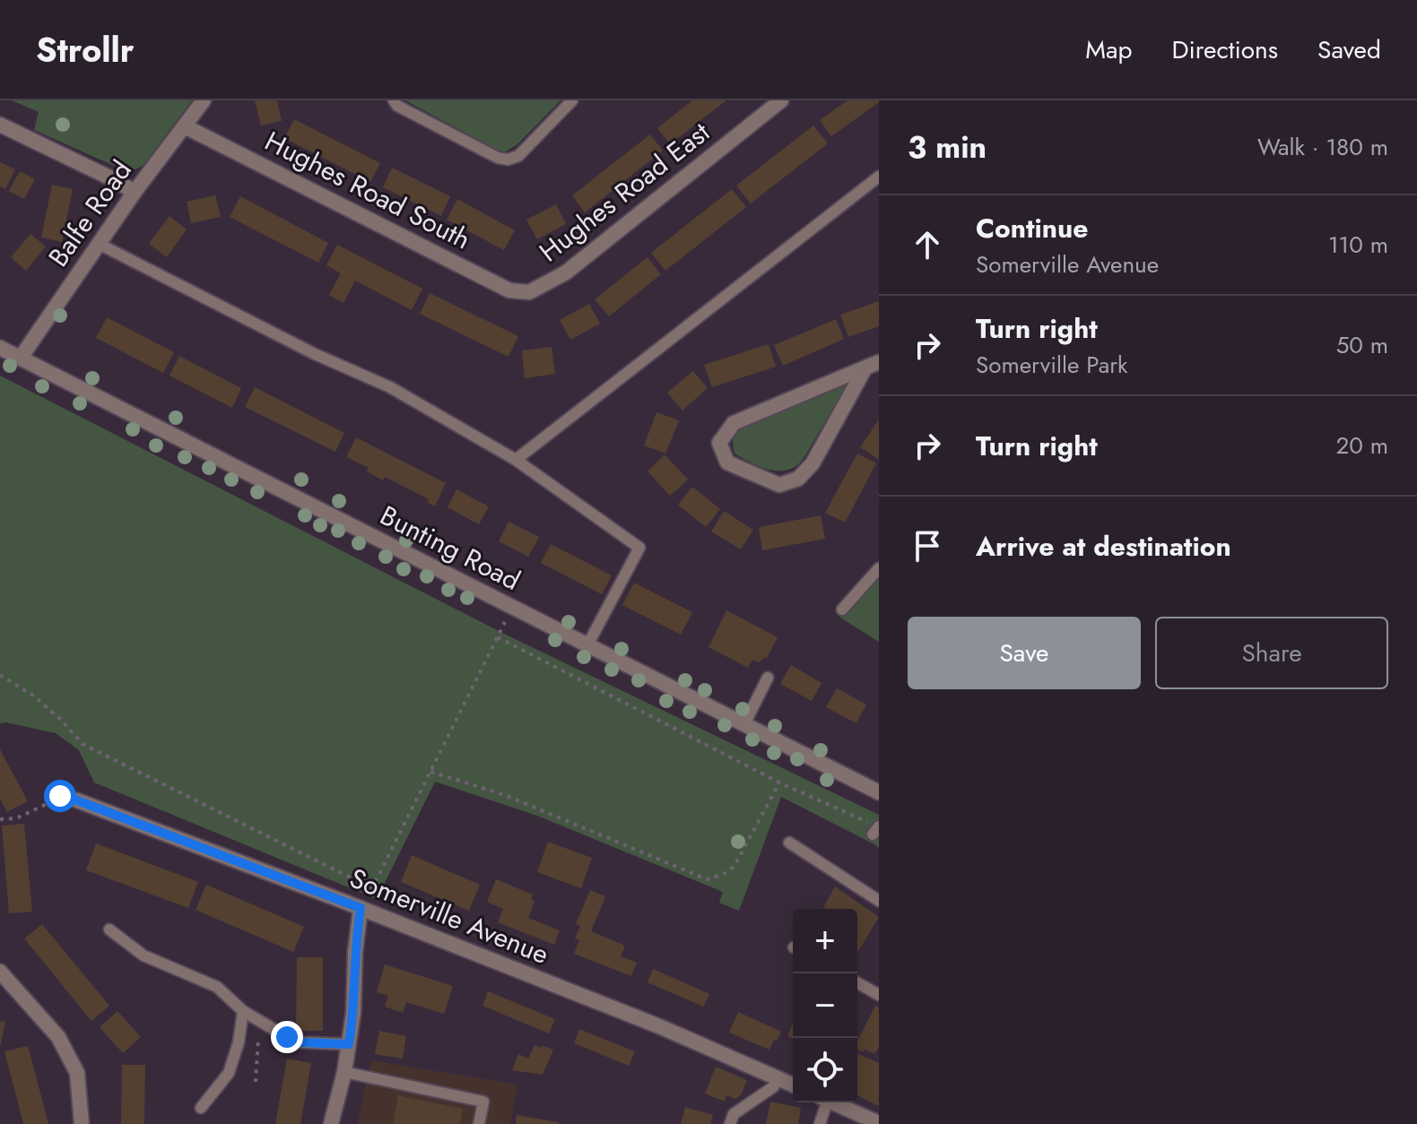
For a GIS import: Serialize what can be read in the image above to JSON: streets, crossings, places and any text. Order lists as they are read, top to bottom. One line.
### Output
{"streets":{"street":["Hughes Road South","Hughes Road East","Balfe Road","Bunting Road","Somerville Avenue"]},"crossings":[["Hughes Road South","Hughes Road East"],["Hughes Road South","Balfe Road"],["Balfe Road","Bunting Road"]],"page":{"header":"Strollr","nav":["Map","Directions","Saved"],"heading":["3 min","Walk · 180 m"],"list":[["Continue","Somerville Avenue","110 m"],["Turn right","Somerville Park","50 m"],["Turn right","20 m"],"Arrive at destination"],"buttons":["Save","Share"],"map_buttons":["+","−"]}}
